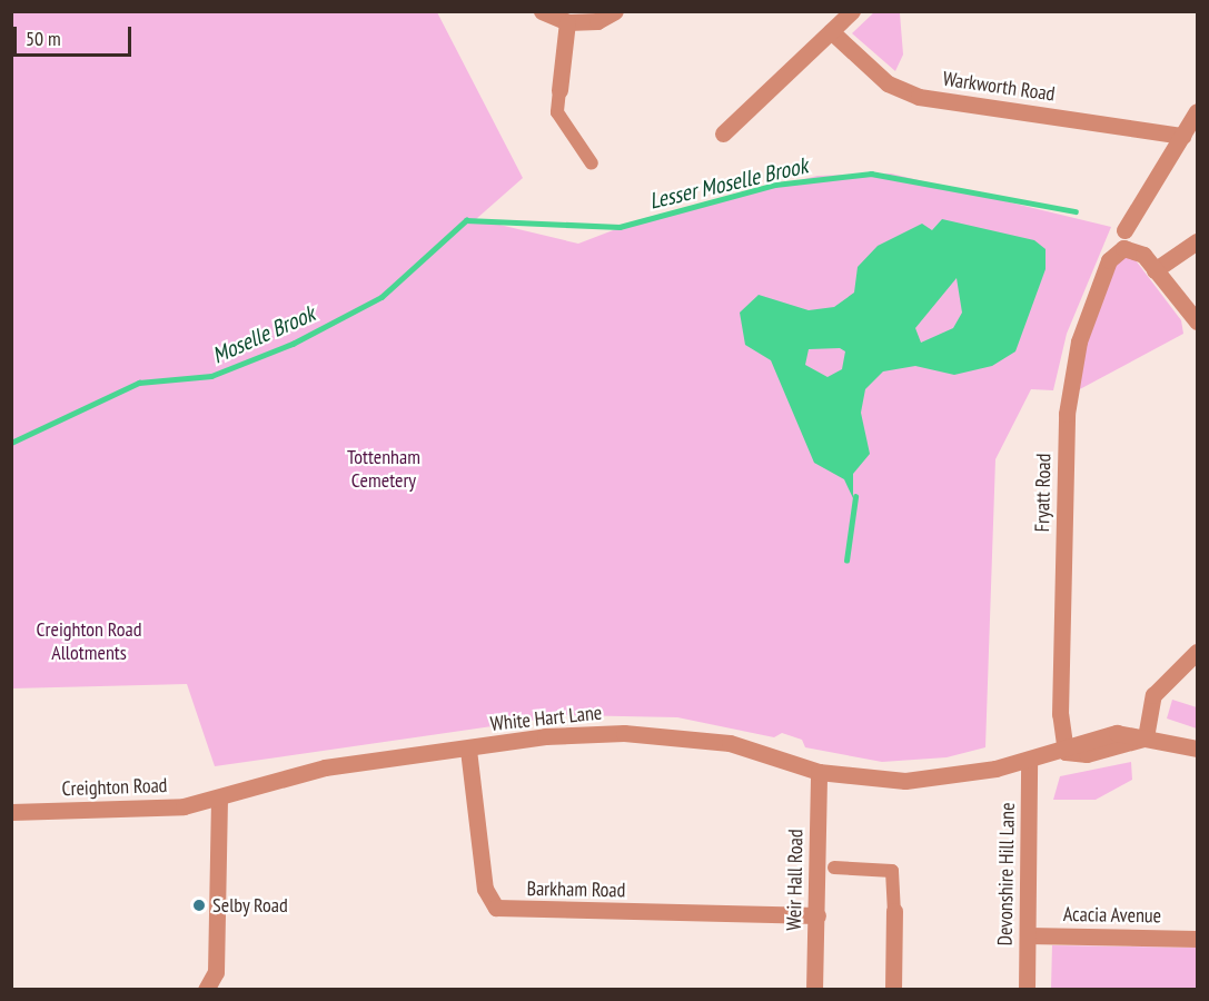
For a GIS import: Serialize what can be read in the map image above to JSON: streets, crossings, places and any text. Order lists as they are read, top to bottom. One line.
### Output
{"streets":{"street":["Warkworth Road","Fryatt Road","White Hart Lane","Creighton Road","Devonshire Hill Lane","Weir Hall Road","Barkham Road","Acacia Avenue"]},"crossings":[["Fryatt Road","White Hart Lane"],["White Hart Lane","Creighton Road"],["White Hart Lane","Devonshire Hill Lane"],["White Hart Lane","Weir Hall Road"],["White Hart Lane","Barkham Road"],["Devonshire Hill Lane","Acacia Avenue"],["Weir Hall Road","Barkham Road"]],"water":["Lesser Moselle Brook","Moselle Brook"],"parks":["Tottenham Cemetery","Creighton Road Allotments"],"places":["Selby Road"],"scale_bar":"50 m"}
